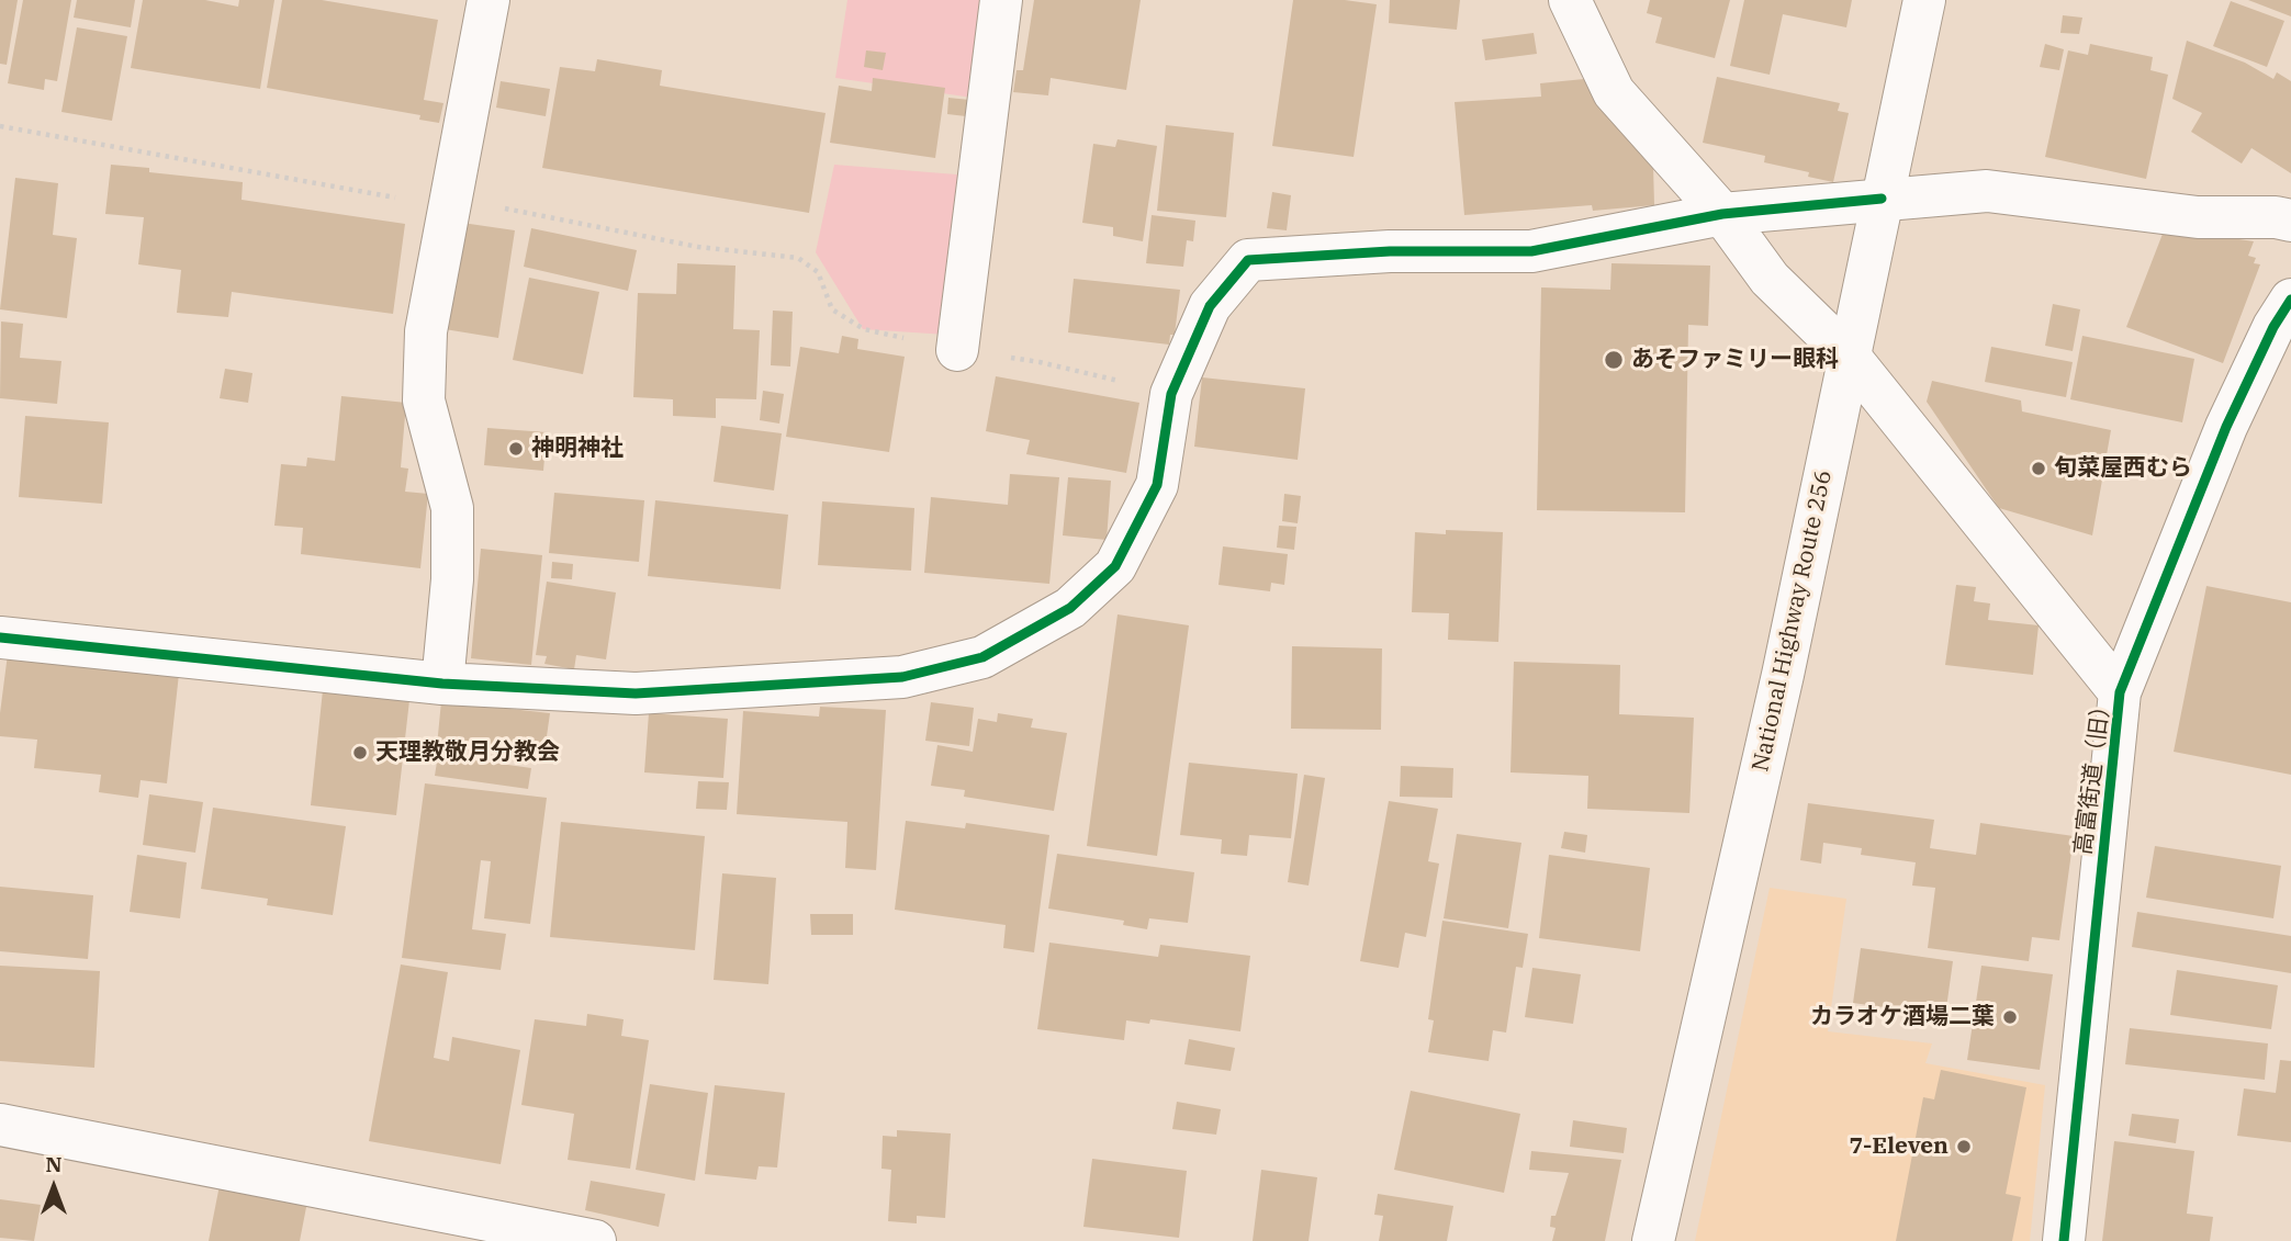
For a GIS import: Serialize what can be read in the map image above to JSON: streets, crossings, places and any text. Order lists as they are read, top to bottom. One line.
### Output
{"streets":{"main road":["National Highway Route 256","高富街道（旧）"]},"places":["あそファミリー眼科","神明神社","旬菜屋西むら","天理教敬月分教会","カラオケ酒場二葉","7-Eleven"],"north":"top"}
